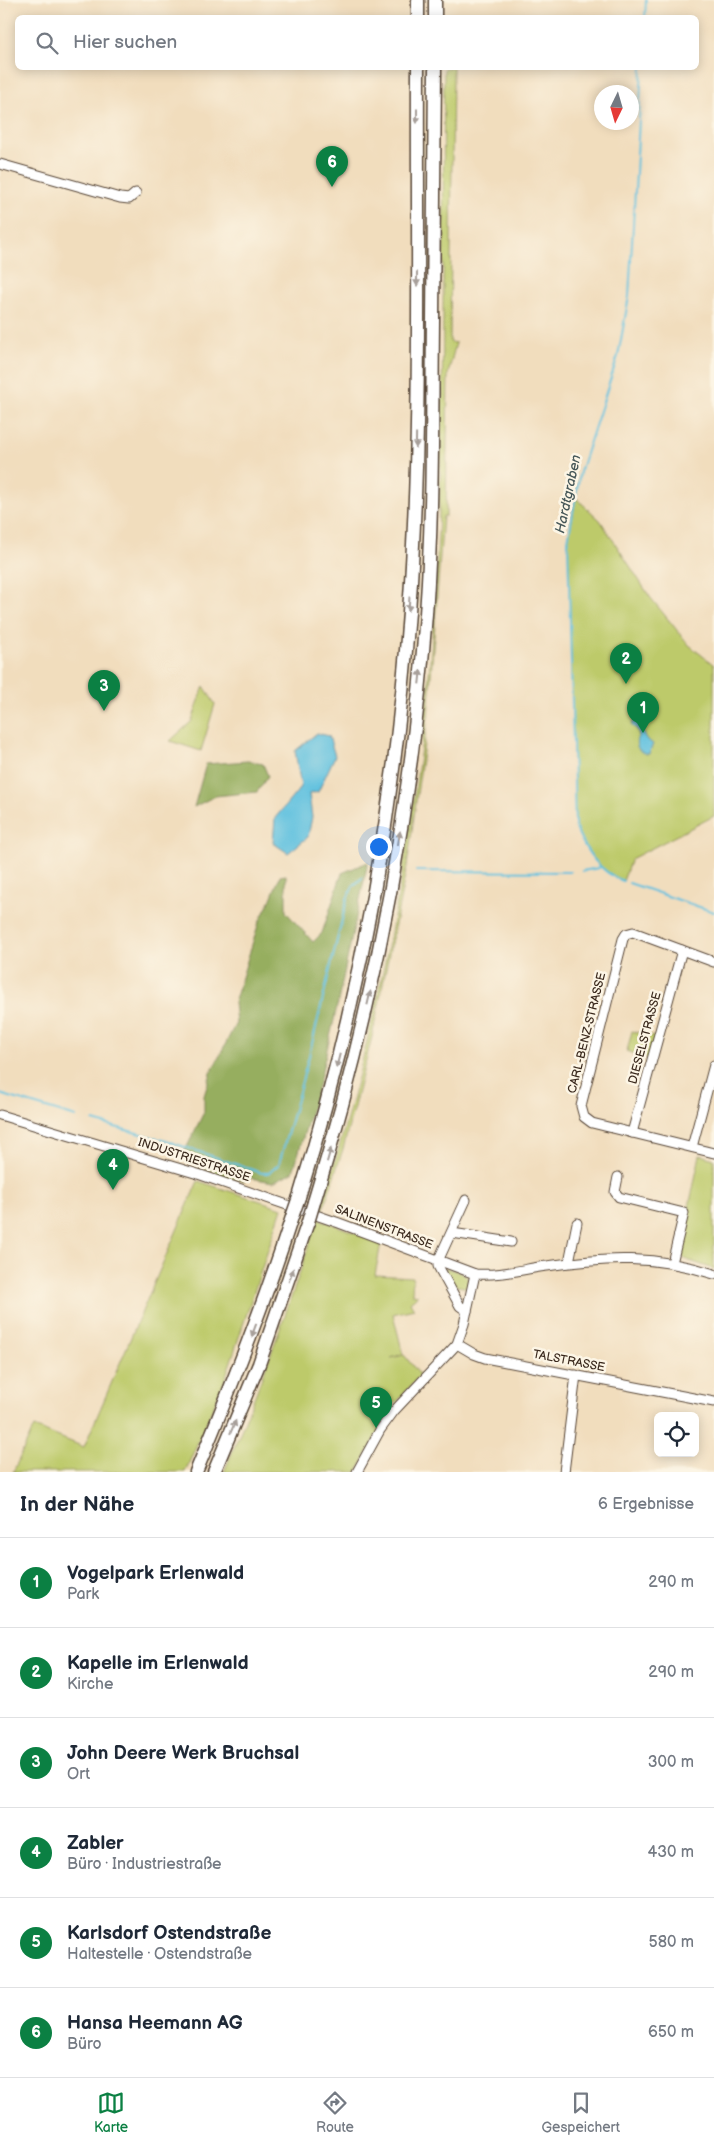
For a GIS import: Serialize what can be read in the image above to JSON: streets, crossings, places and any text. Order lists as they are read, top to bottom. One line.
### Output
{"streets":{"street":["CARL-BENZ-STRASSE","DIESELSTRASSE","INDUSTRIESTRASSE","SALINENSTRASSE","TALSTRASSE"]},"crossings":[["CARL-BENZ-STRASSE","DIESELSTRASSE"],["INDUSTRIESTRASSE","SALINENSTRASSE"]],"water":["Hardtgraben"],"north":"bottom","page":{"search":"Hier suchen","pins":["6","2","3","1","4","5"],"heading":["In der Nähe","6 Ergebnisse"],"list":[{"mark":"1","name":"Vogelpark Erlenwald","note":"Park","value":"290 m"},{"mark":"2","name":"Kapelle im Erlenwald","note":"Kirche","value":"290 m"},{"mark":"3","name":"John Deere Werk Bruchsal","note":"Ort","value":"300 m"},{"mark":"4","name":"Zabler","note":"Büro · Industriestraße","value":"430 m"},{"mark":"5","name":"Karlsdorf Ostendstraße","note":"Haltestelle · Ostendstraße","value":"580 m"},{"mark":"6","name":"Hansa Heemann AG","note":"Büro","value":"650 m"}],"nav":["Karte","Route","Gespeichert"]}}
